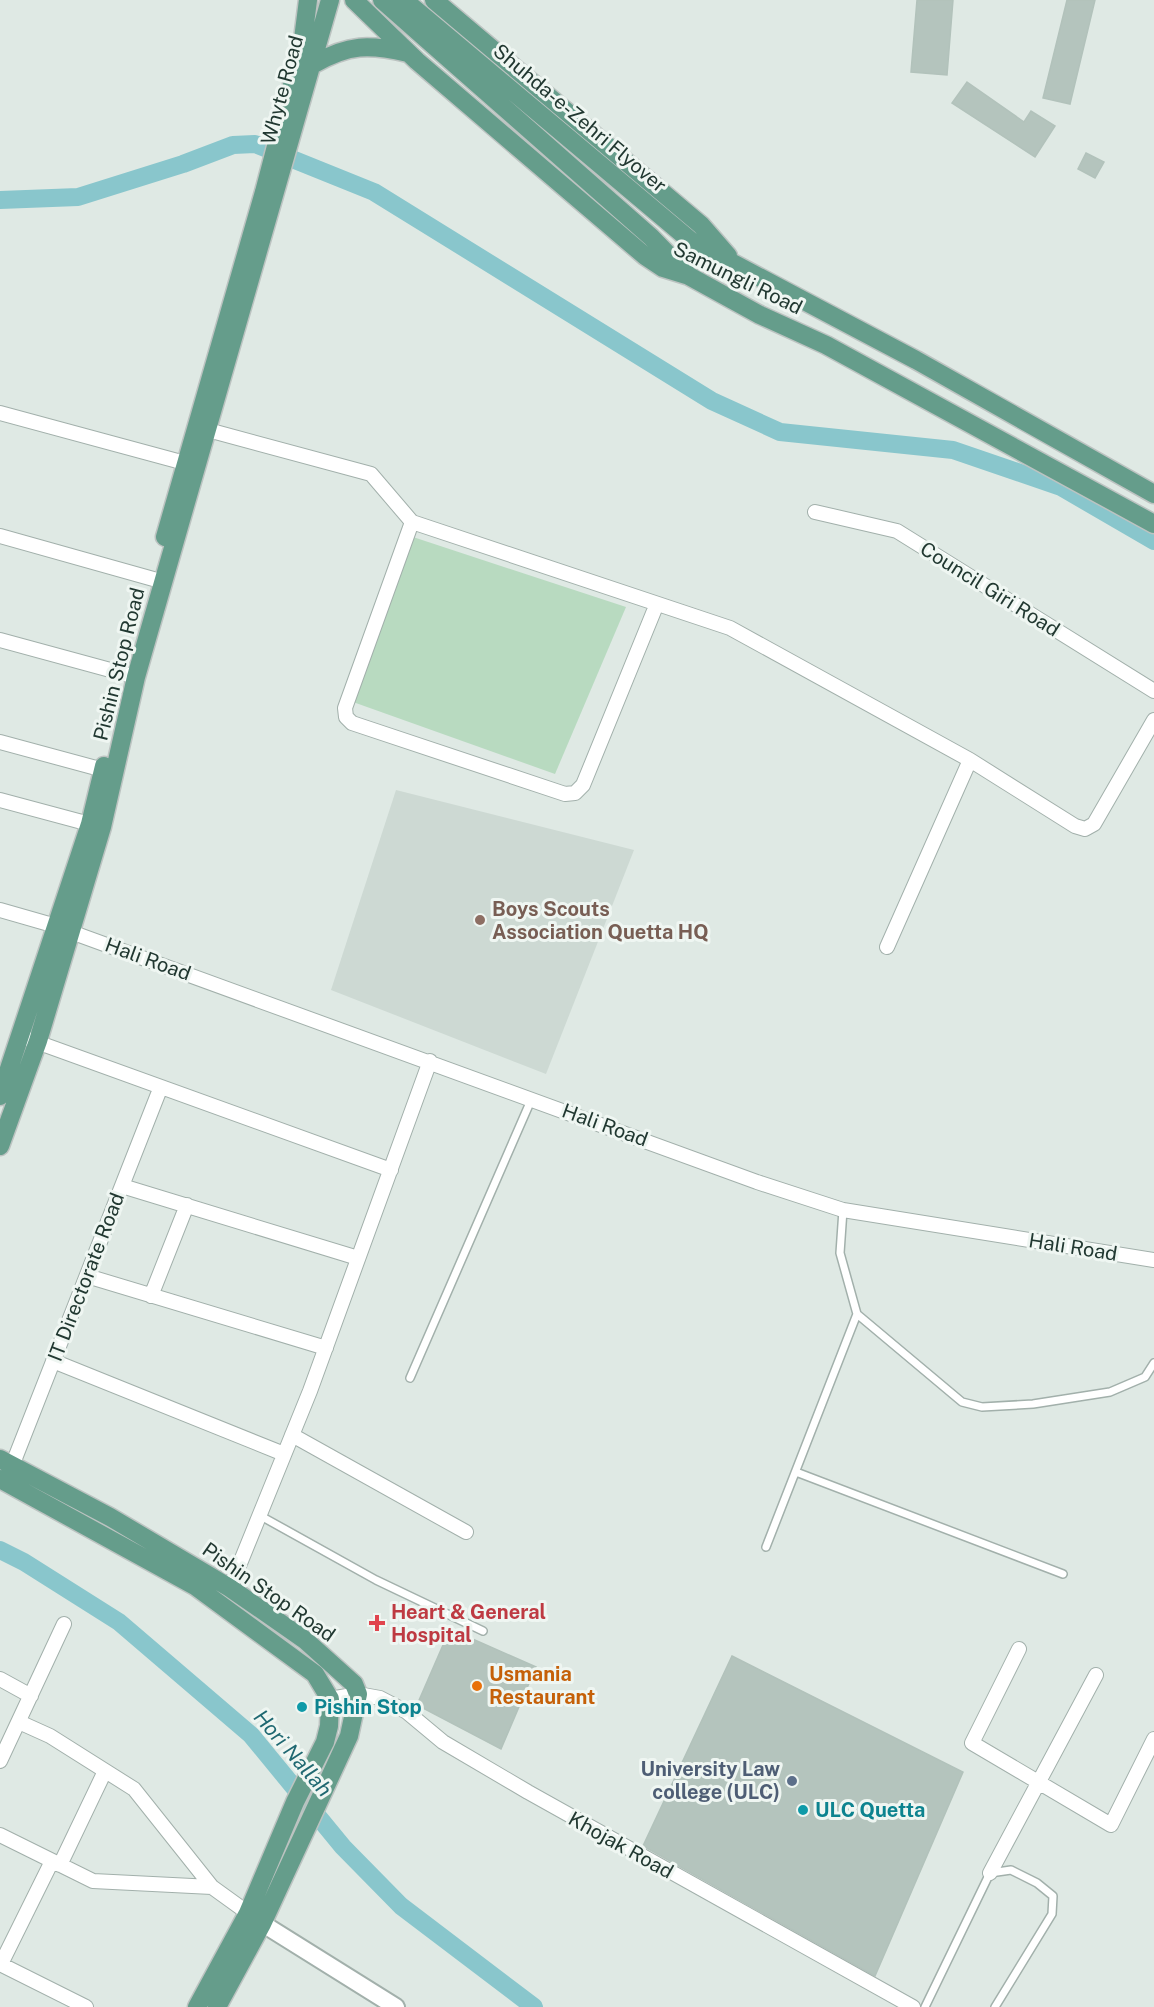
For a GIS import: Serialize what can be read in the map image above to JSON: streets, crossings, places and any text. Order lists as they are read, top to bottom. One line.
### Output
{"streets":{"main road":["Whyte Road","Shuhda-e-Zehri Flyover","Samungli Road","Pishin Stop Road"],"street":["Council Giri Road","Hali Road","IT Directorate Road","Khojak Road"]},"crossings":[["Whyte Road","Pishin Stop Road"],["Shuhda-e-Zehri Flyover","Samungli Road"],["Pishin Stop Road","Hali Road"],["Pishin Stop Road","IT Directorate Road"],["Pishin Stop Road","Khojak Road"]],"water":["Hori Nallah"],"places":{"other":["Boys Scouts Association Quetta HQ","Usmania Restaurant","Pishin Stop","University Law college (ULC)","ULC Quetta"],"health":["Heart & General Hospital"]}}
